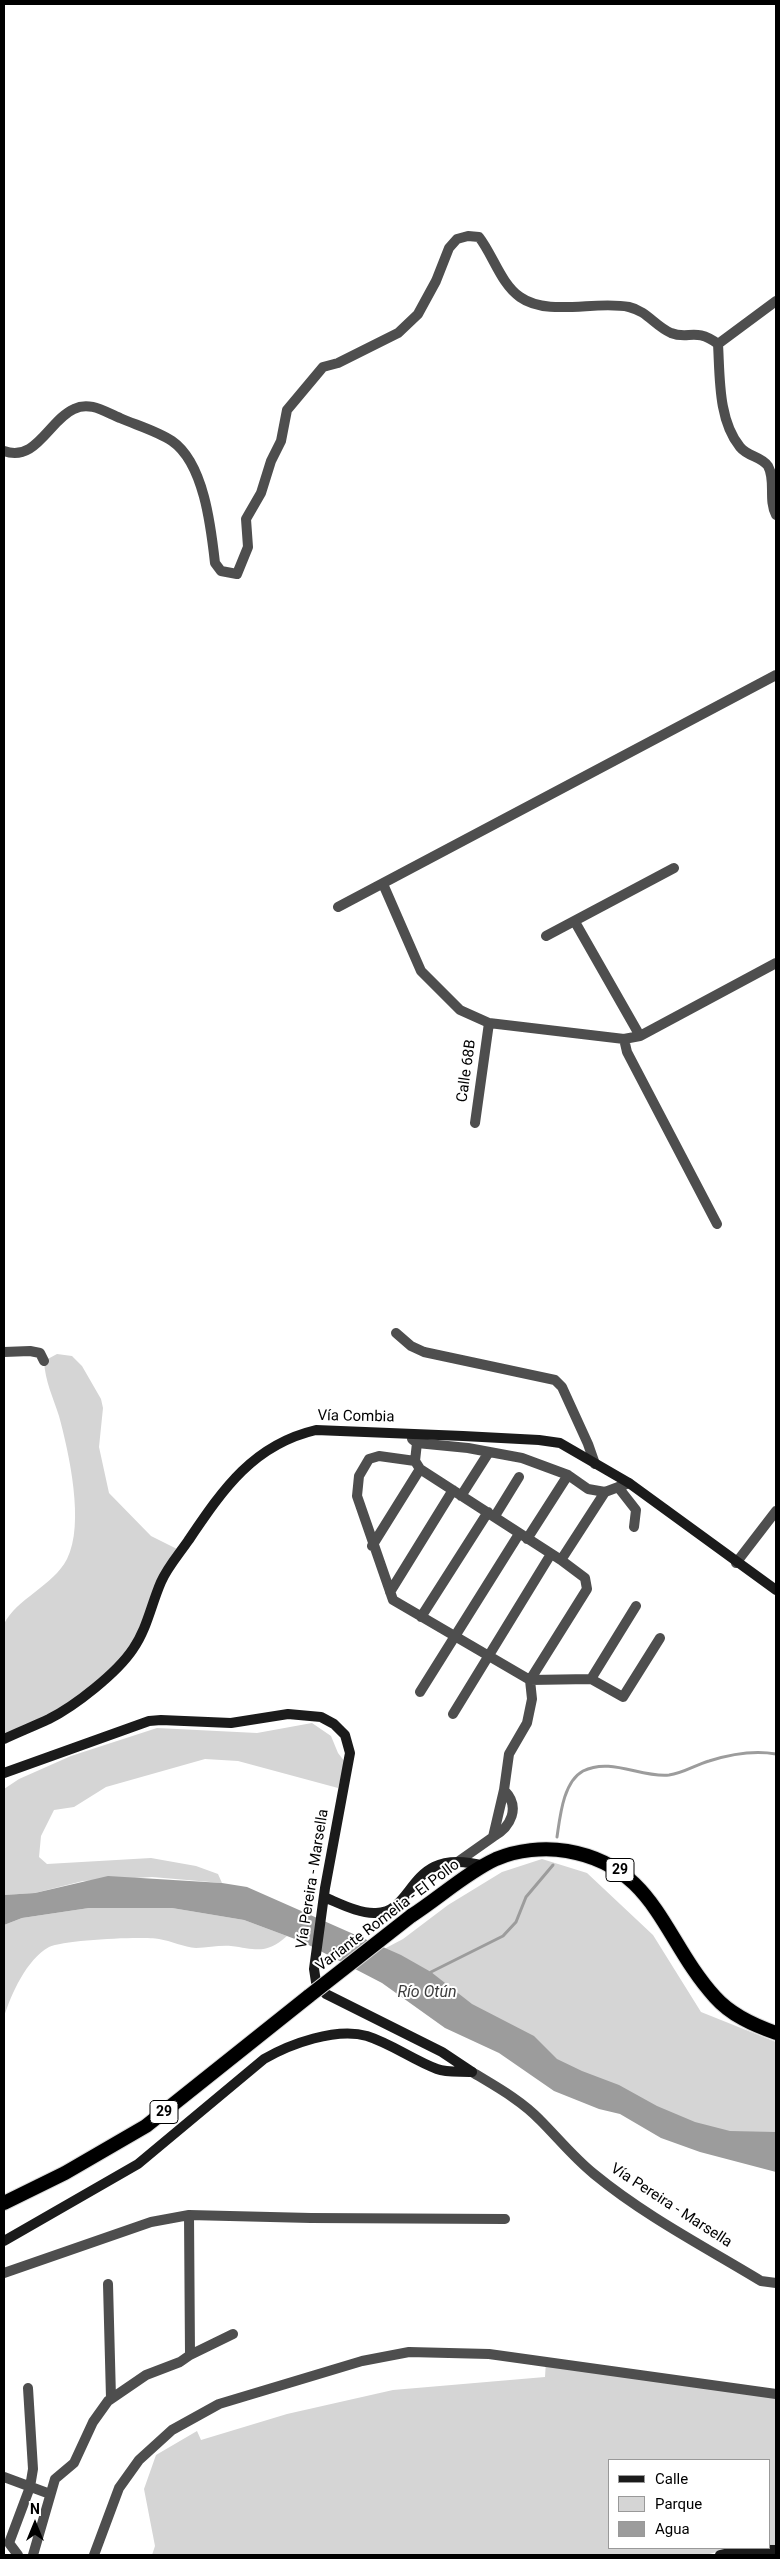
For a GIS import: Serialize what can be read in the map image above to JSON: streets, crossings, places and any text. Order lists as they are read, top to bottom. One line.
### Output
{"streets":{"highway":["29","Variante Romelia - El Pollo"],"main road":["Vía Combia","Vía Pereira - Marsella"],"street":["Calle 68B"]},"water":["Río Otún"],"legend":["Calle","Parque","Agua"],"north":"top"}
